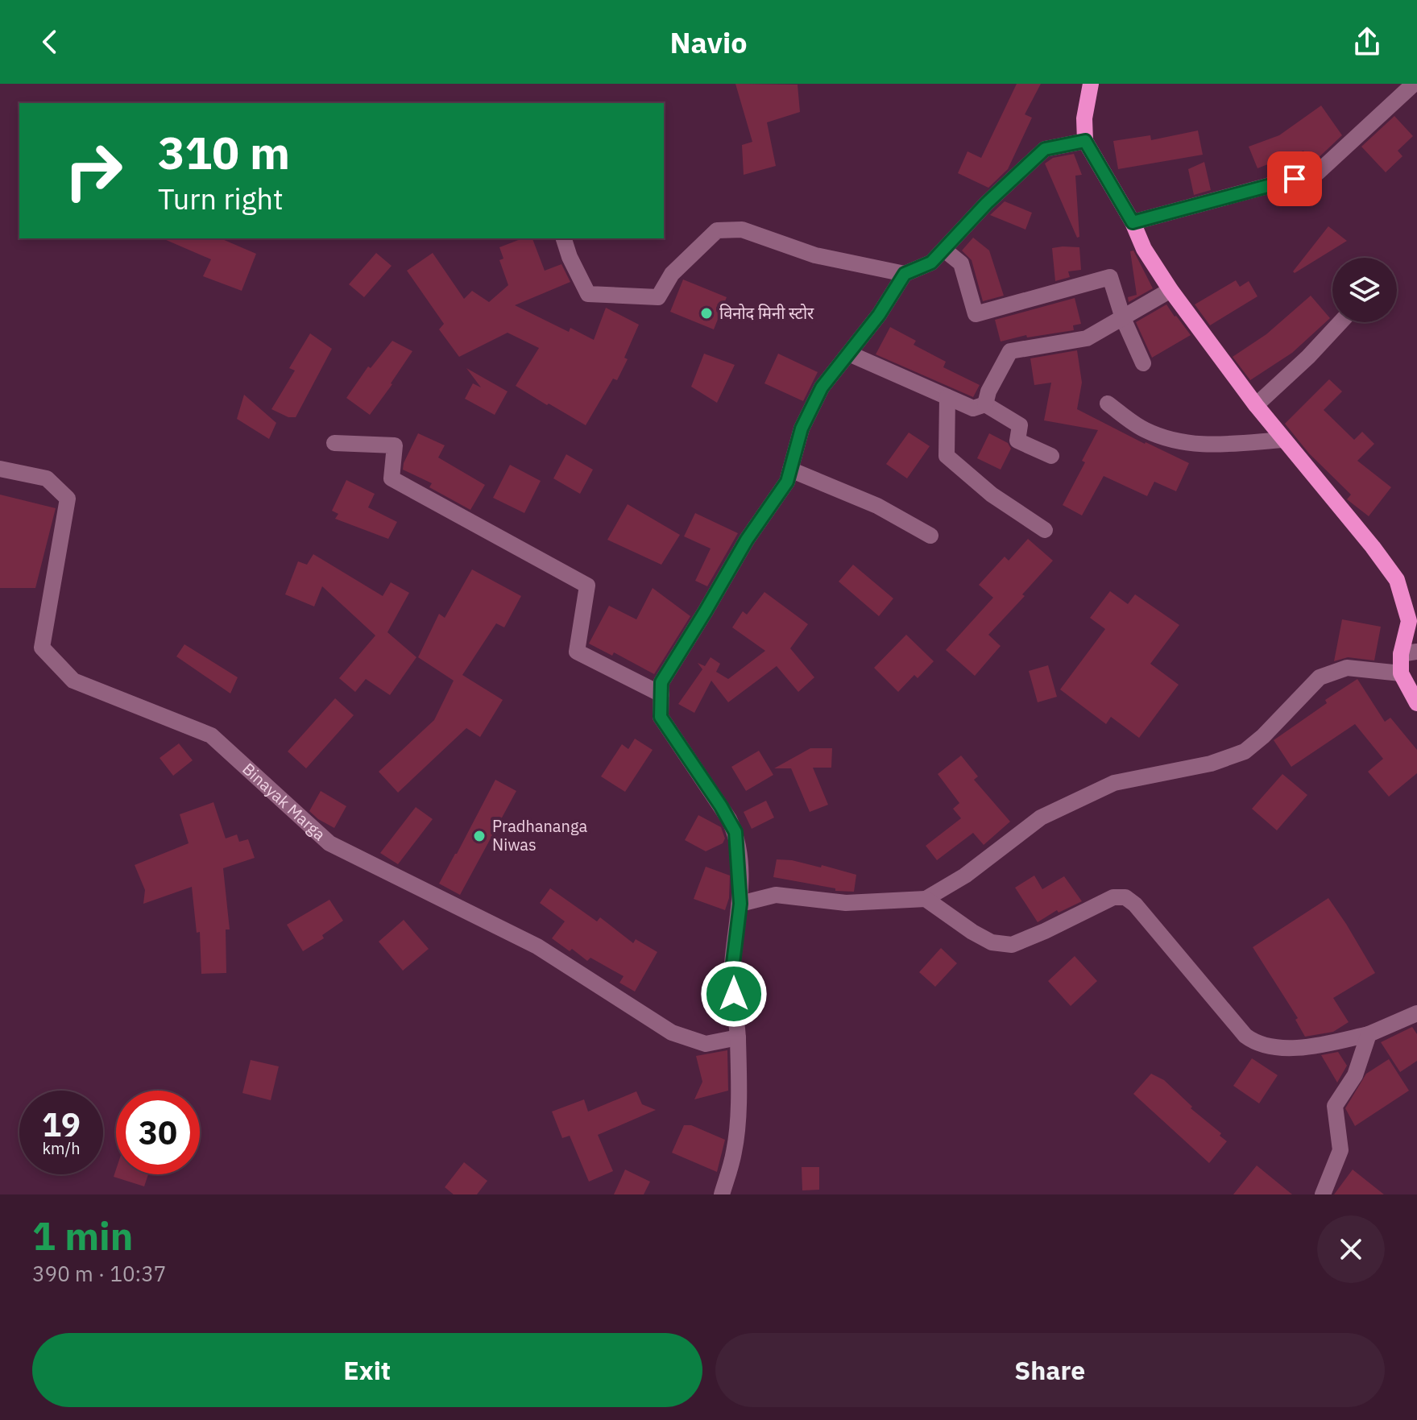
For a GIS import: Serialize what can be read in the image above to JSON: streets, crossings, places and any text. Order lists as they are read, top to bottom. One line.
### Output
{"streets":{"street":["Binayak Marga"]},"places":["विनोद मिनी स्टोर","Pradhananga Niwas"],"page":{"header":"Navio","turn":["310 m","Turn right"],"speed":"19 km/h","limit":"30","heading":["1 min","390 m · 10:37"],"buttons":["Exit","Share"]}}
